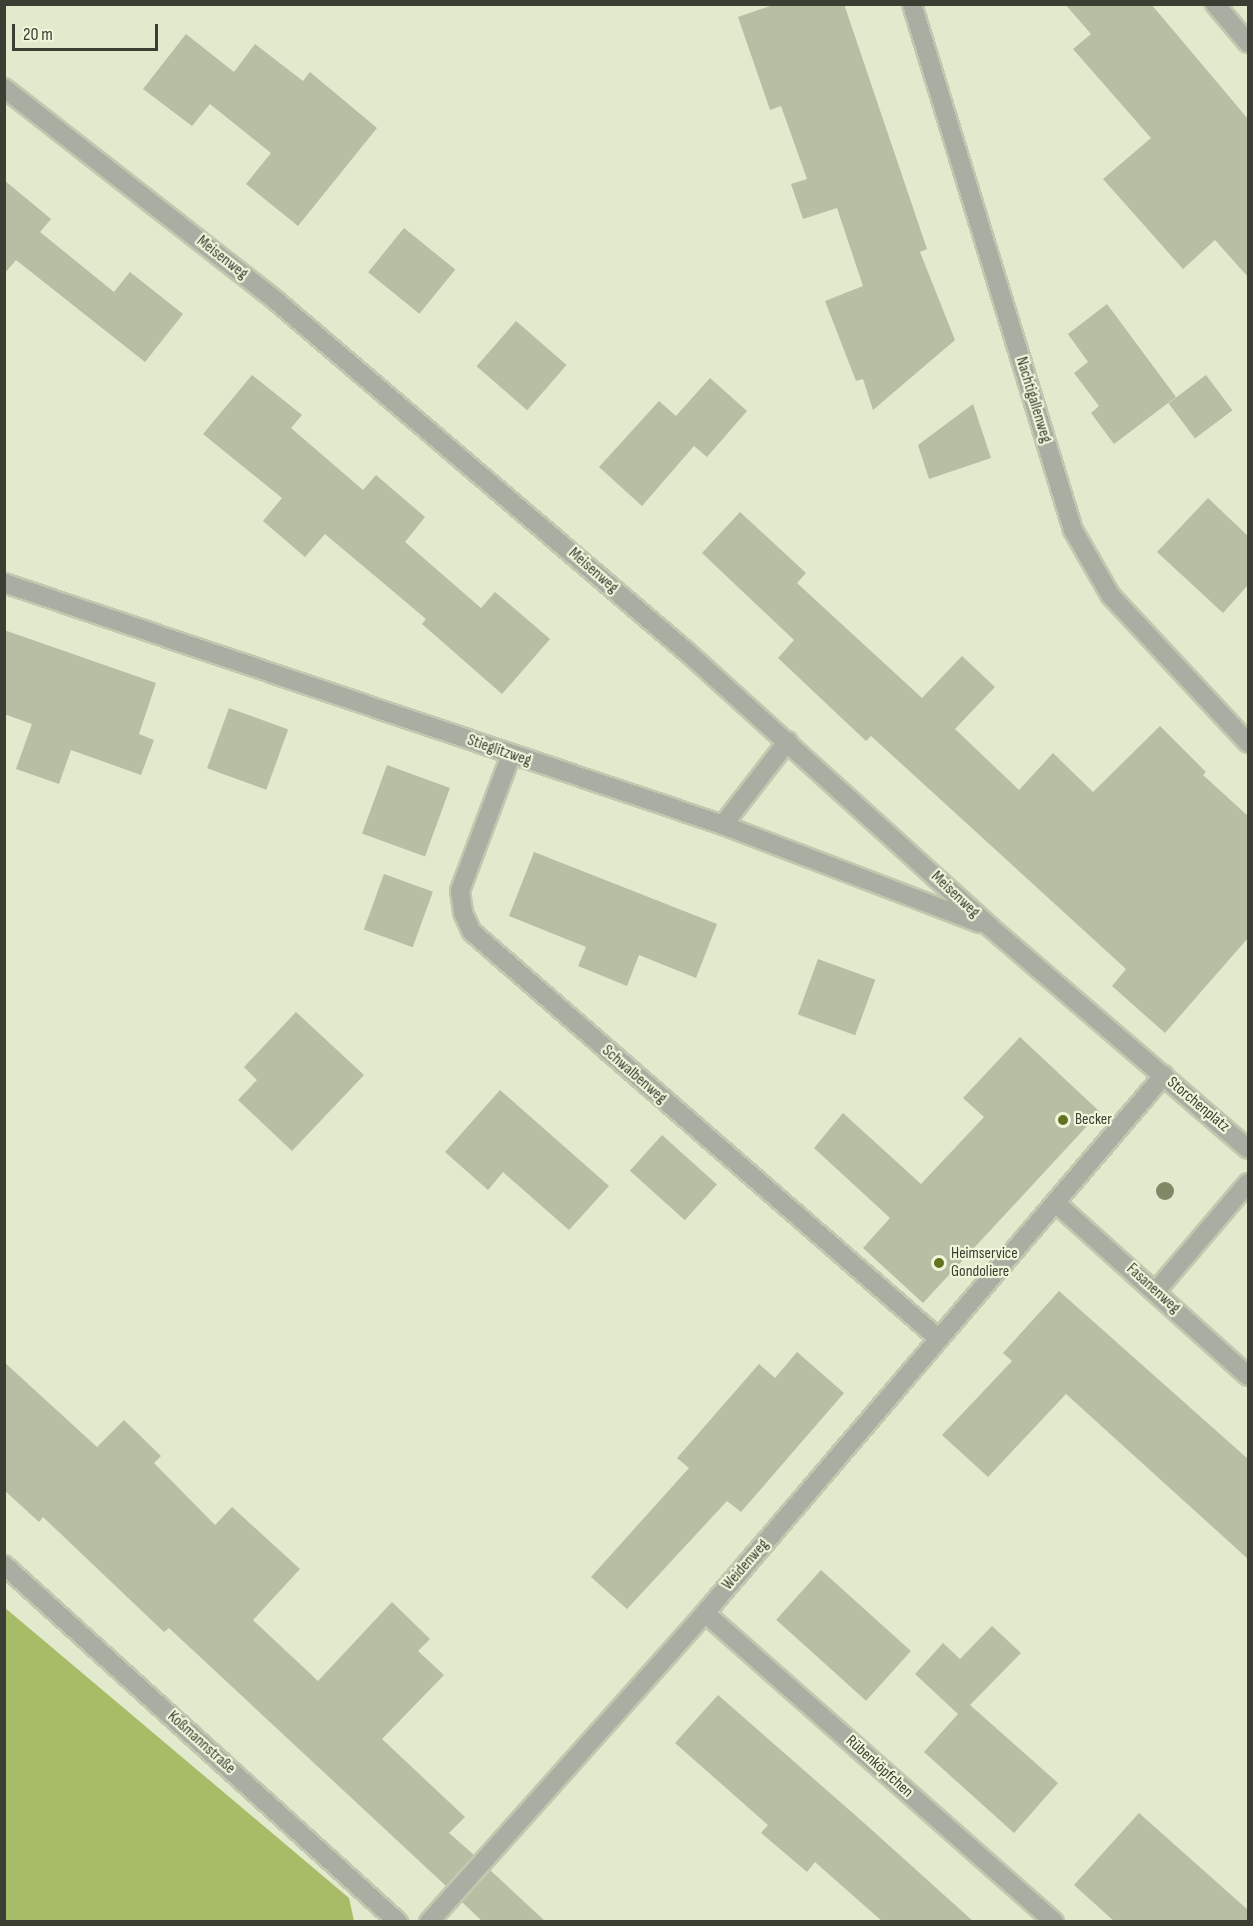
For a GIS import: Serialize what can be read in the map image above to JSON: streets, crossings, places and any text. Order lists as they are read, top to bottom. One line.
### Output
{"streets":{"street":["Meisenweg","Nachtigallenweg","Stieglitzweg","Schwalbenweg","Storchenplatz","Fasanenweg","Weidenweg","Koßmannstraße","Rübenköpfchen"]},"crossings":[["Meisenweg","Stieglitzweg"],["Meisenweg","Storchenplatz"],["Stieglitzweg","Schwalbenweg"],["Schwalbenweg","Weidenweg"],["Storchenplatz","Fasanenweg"],["Storchenplatz","Weidenweg"],["Fasanenweg","Weidenweg"],["Weidenweg","Rübenköpfchen"]],"places":["Becker","Heimservice Gondoliere"],"scale_bar":"20 m"}
